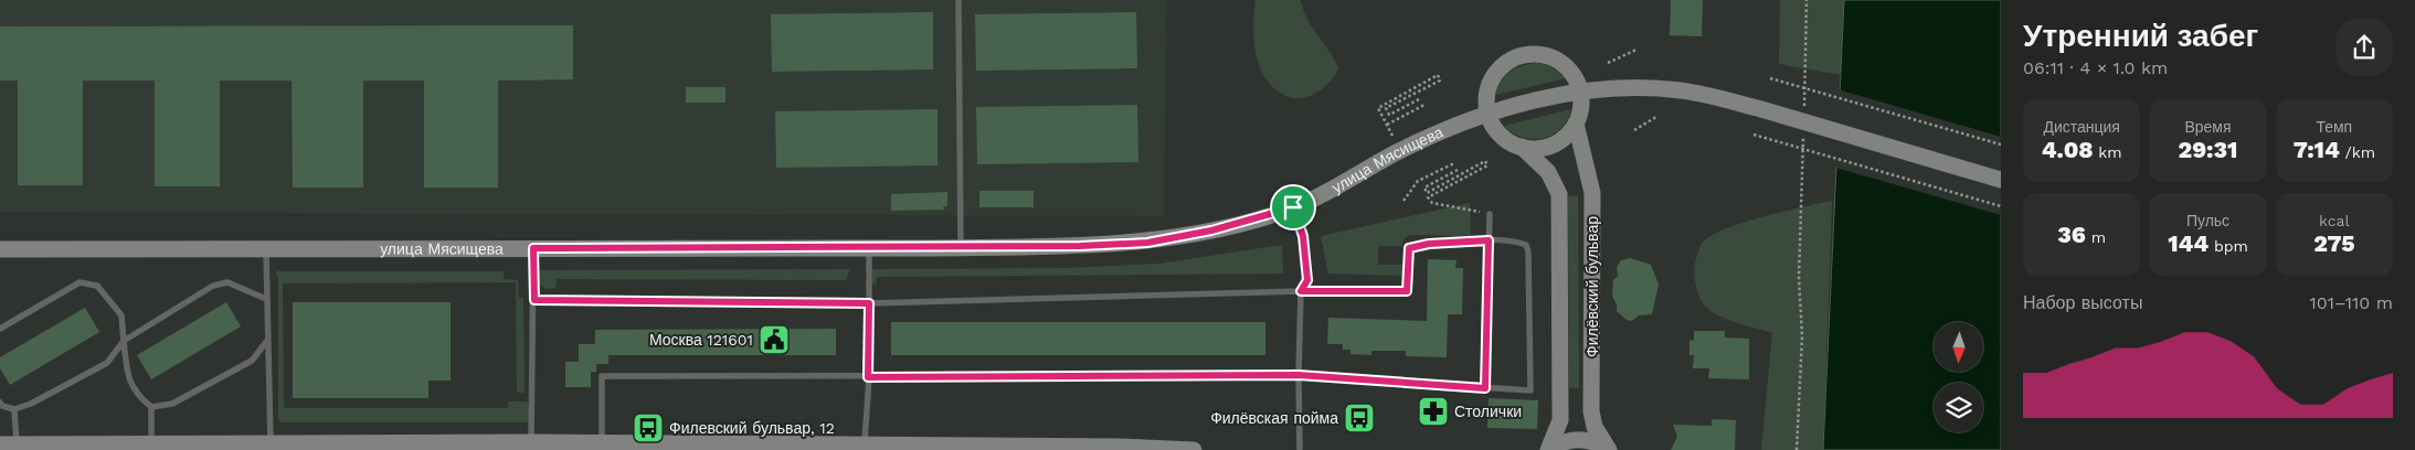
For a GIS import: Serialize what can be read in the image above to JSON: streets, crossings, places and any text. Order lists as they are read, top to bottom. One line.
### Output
{"streets":{"street":["улица Мясищева","Филёвский бульвар"]},"crossings":[["улица Мясищева","Филёвский бульвар"]],"places":{"public building":["Москва 121601"],"pharmacy":["Столички"],"bus stop":["Филёвская пойма","Филевский бульвар, 12"]},"north":"bottom","page":{"heading":["Утренний забег","06:11 · 4 × 1.0 km"],"stats":[["Дистанция","4.08 km"],["Время","29:31"],["Темп","7:14 /km"],["36 m"],["Пульс","144 bpm"],["kcal","275"]],"chart":["Набор высоты","101–110 m"]}}
